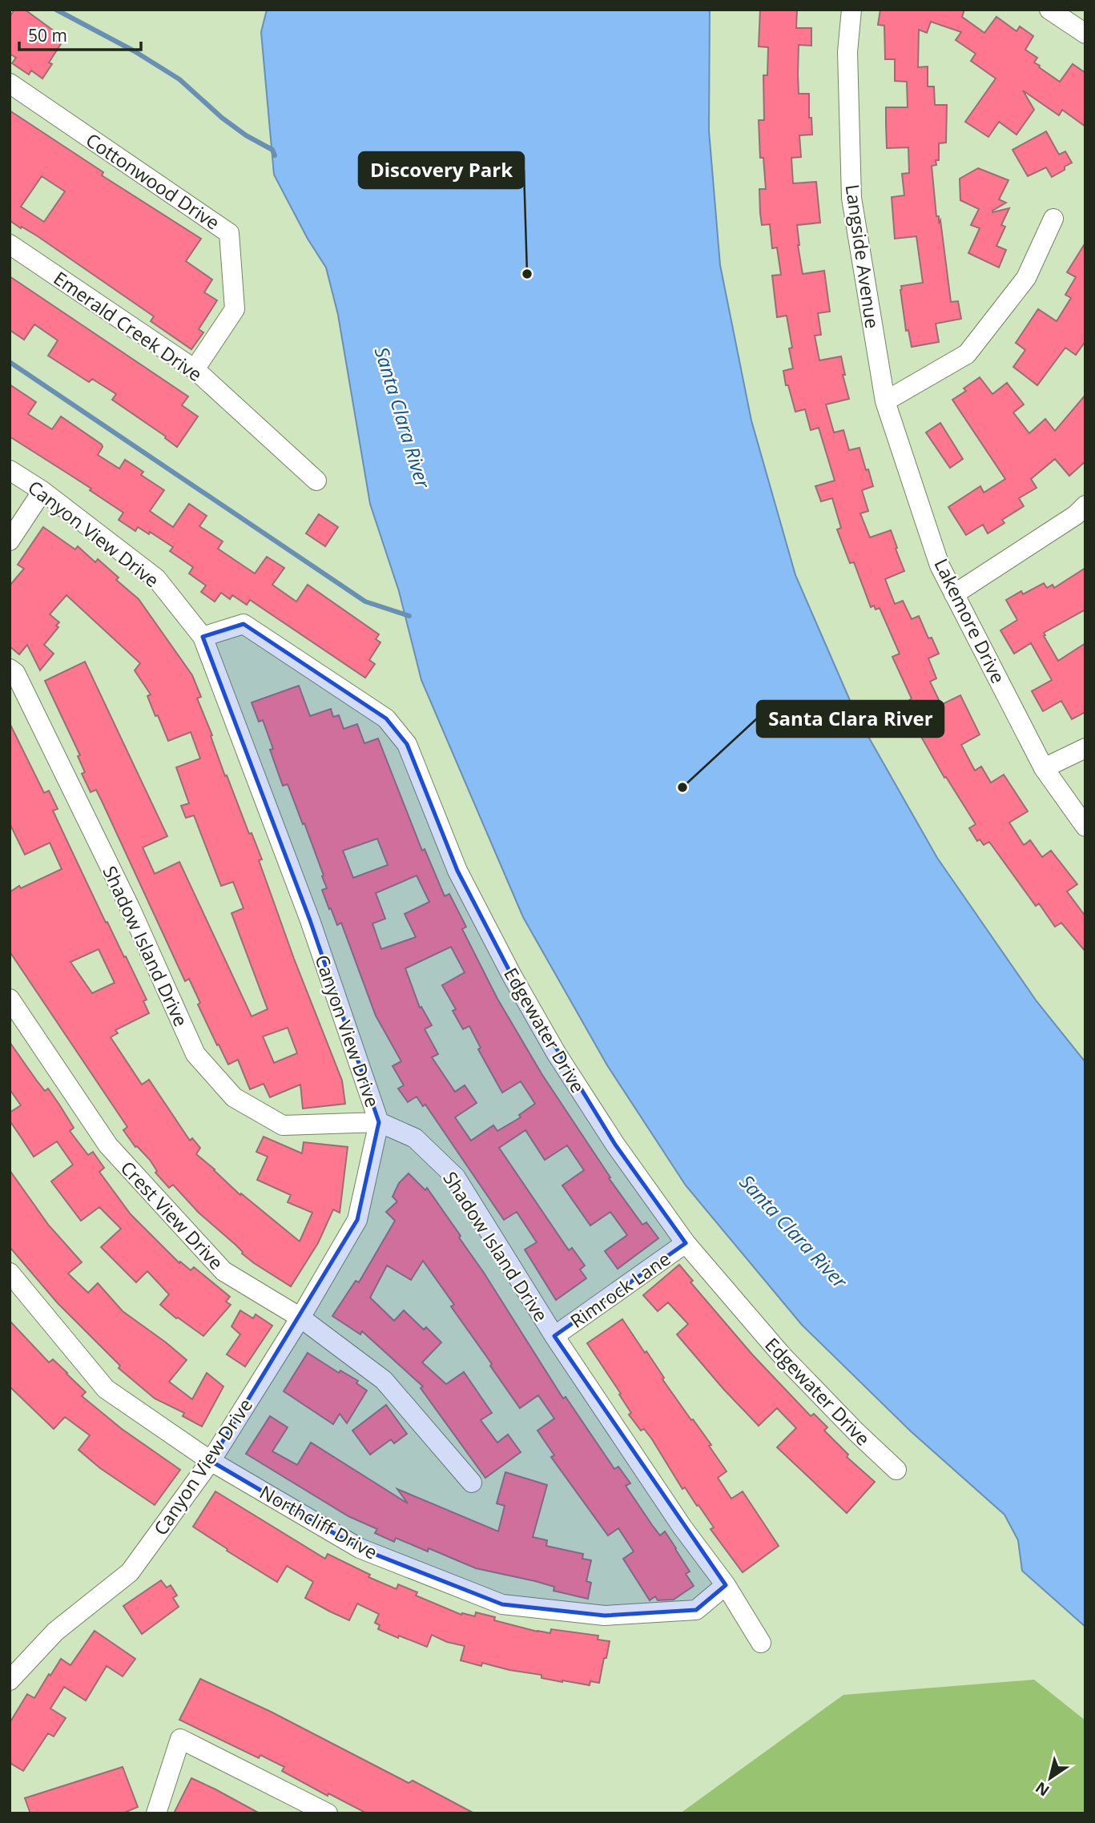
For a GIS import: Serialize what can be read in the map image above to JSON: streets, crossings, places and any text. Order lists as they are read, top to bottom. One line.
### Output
{"streets":{"street":["Cottonwood Drive","Langside Avenue","Emerald Creek Drive","Canyon View Drive","Lakemore Drive","Shadow Island Drive","Edgewater Drive","Crest View Drive","Rimrock Lane","Northcliff Drive"]},"crossings":[["Cottonwood Drive","Emerald Creek Drive"],["Langside Avenue","Lakemore Drive"],["Canyon View Drive","Shadow Island Drive"],["Canyon View Drive","Edgewater Drive"],["Canyon View Drive","Crest View Drive"],["Canyon View Drive","Northcliff Drive"],["Shadow Island Drive","Rimrock Lane"],["Shadow Island Drive","Northcliff Drive"],["Edgewater Drive","Rimrock Lane"]],"water":["Santa Clara River"],"places":["Discovery Park","Santa Clara River"],"scale_bar":"50 m","north":"bottom left"}
